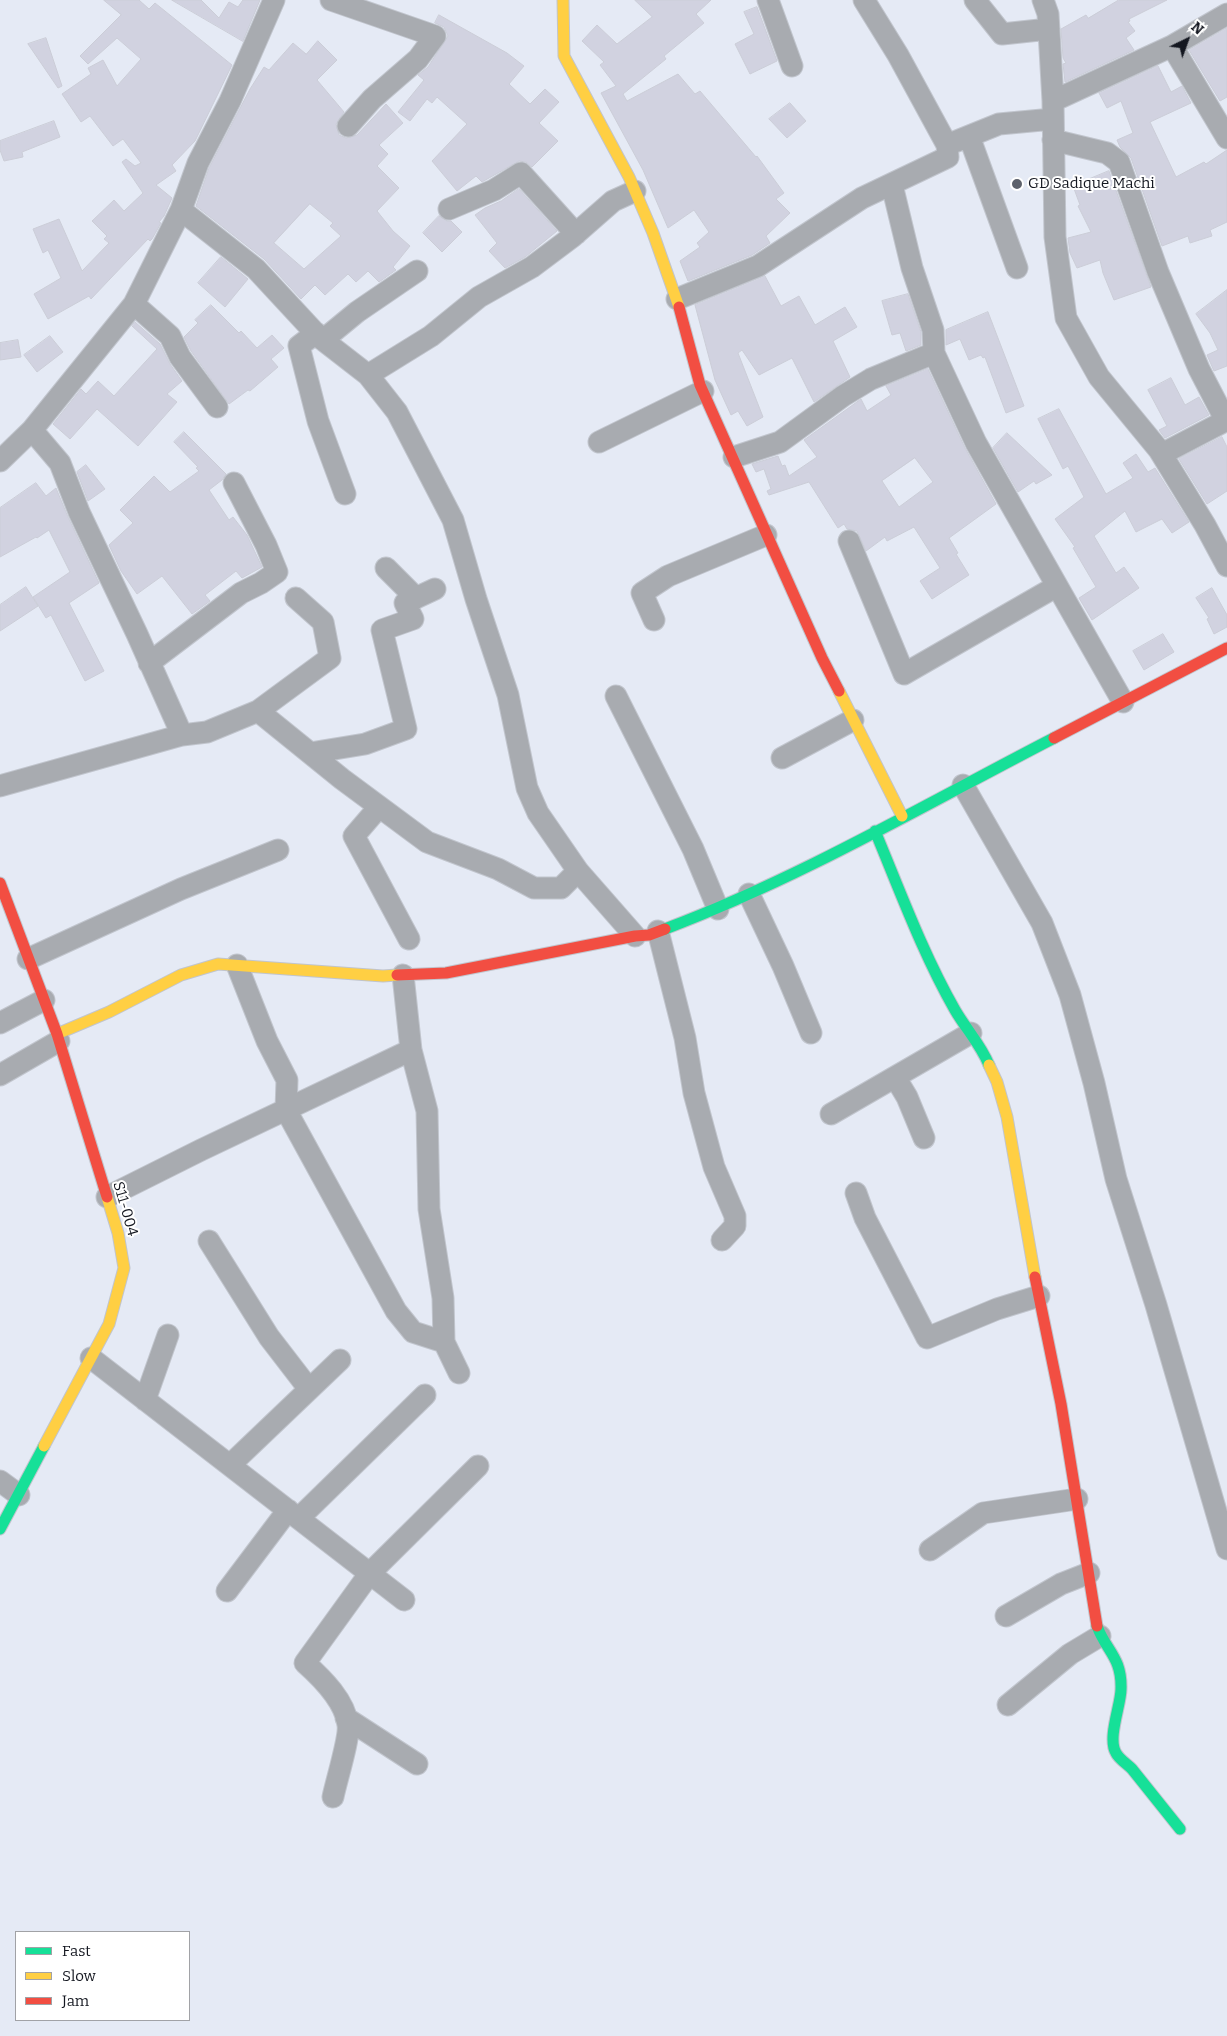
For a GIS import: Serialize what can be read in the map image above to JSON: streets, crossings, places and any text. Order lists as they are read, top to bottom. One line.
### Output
{"streets":{"street":["S11-004"]},"places":["GD Sadique Machi"],"legend":["Fast","Slow","Jam"],"north":"top right"}
